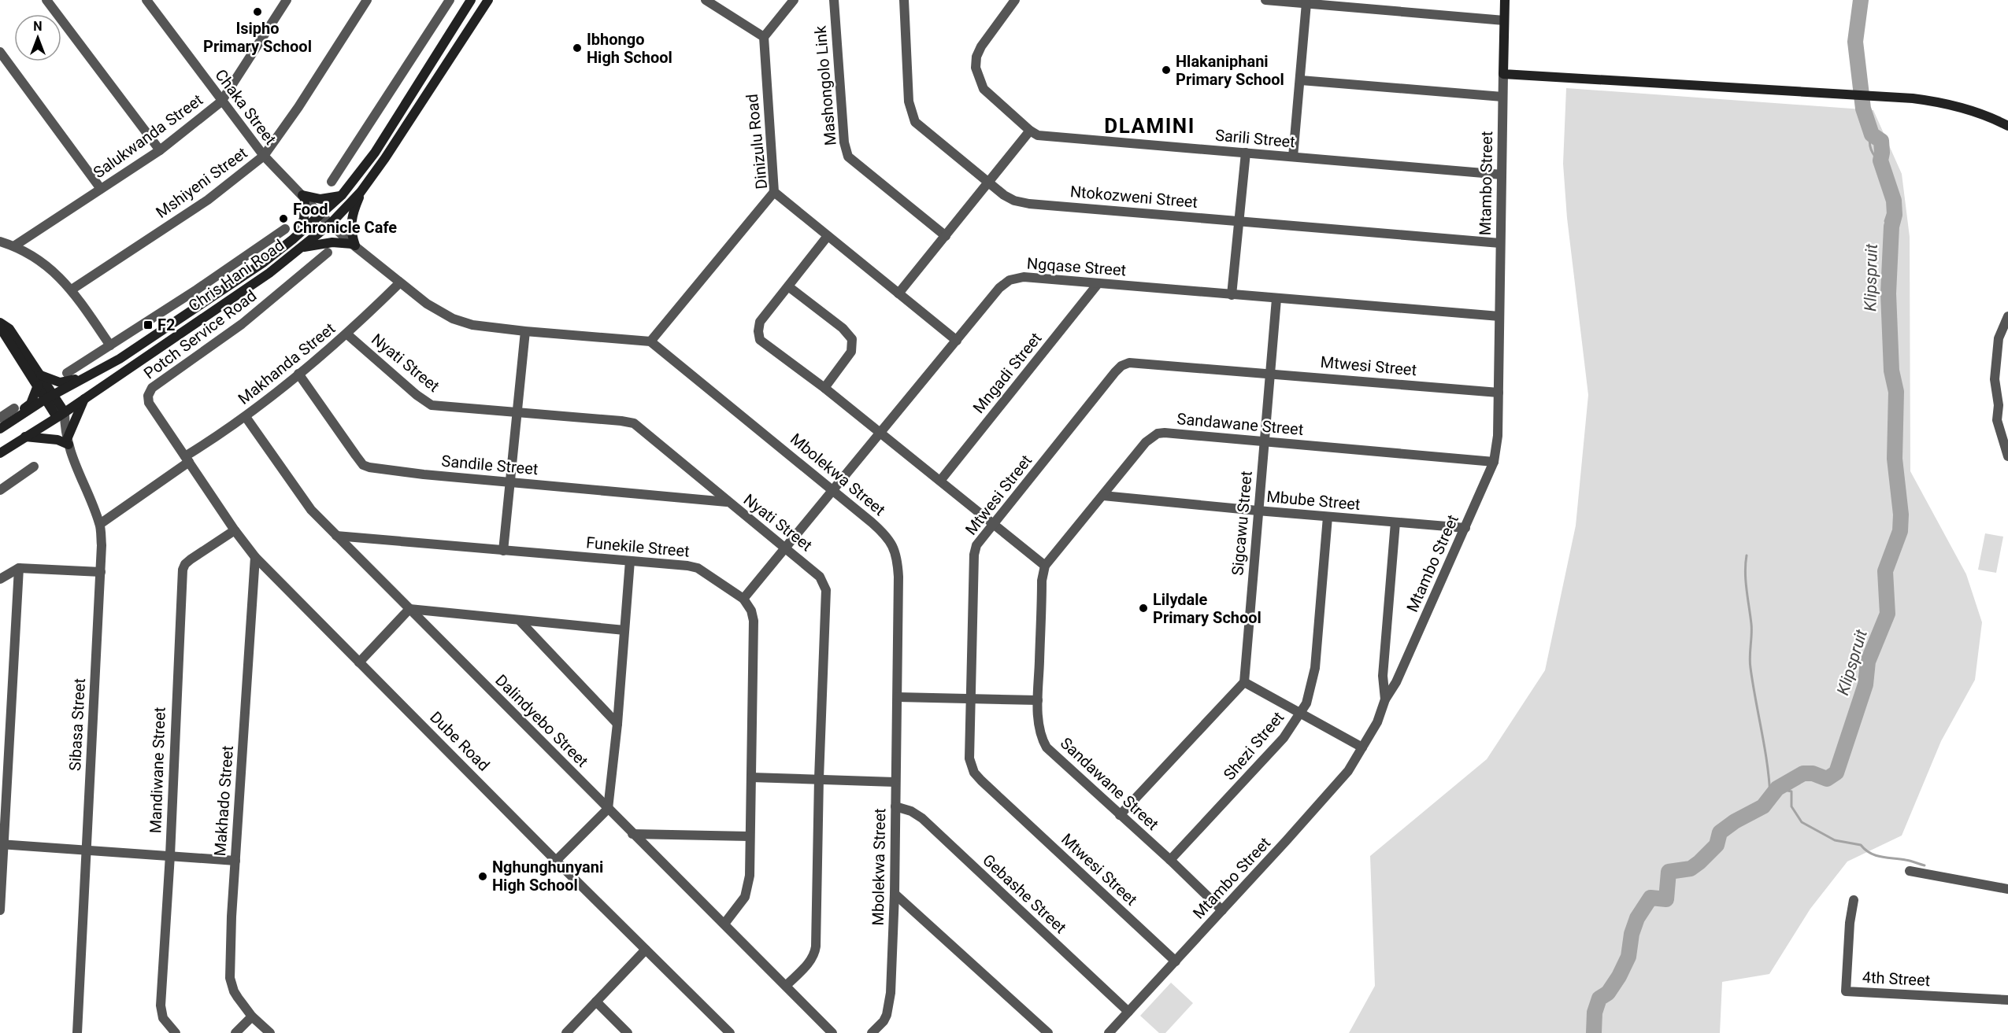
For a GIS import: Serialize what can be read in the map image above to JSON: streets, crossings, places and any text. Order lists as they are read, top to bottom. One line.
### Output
{"streets":{"main road":["Mtambo Street","Chris Hani Road"],"street":["Mashongolo Link","Chaka Street","Salukwanda Street","Sarili Street","Dinizulu Road","Mshiyeni Street","Ntokozweni Street","Ngqase Street","Potch Service Road","Nyati Street","Makhanda Street","Mtwesi Street","Mngadi Street","Sandawane Street","Sandile Street","Mbolekwa Street","Mbube Street","Sigcawu Street","Funekile Street","Dalindyebo Street","Sibasa Street","Dube Road","Shezi Street","Mandiwane Street","Makhado Street","Gebashe Street","4th Street"]},"crossings":[["Chaka Street","Salukwanda Street"],["Chaka Street","Mshiyeni Street"],["Chaka Street","Chris Hani Road"],["Sarili Street","Mtambo Street"],["Dinizulu Road","Ngqase Street"],["Mtambo Street","Ntokozweni Street"],["Mtambo Street","Ngqase Street"],["Mtambo Street","Mtwesi Street"],["Mtambo Street","Sandawane Street"],["Mtambo Street","Mbube Street"],["Mtambo Street","Gebashe Street"],["Ngqase Street","Nyati Street"],["Ngqase Street","Mngadi Street"],["Ngqase Street","Mbolekwa Street"],["Ngqase Street","Sigcawu Street"],["Ngqase Street","Funekile Street"],["Chris Hani Road","Sibasa Street"],["Potch Service Road","Makhanda Street"],["Potch Service Road","Dube Road"],["Nyati Street","Makhanda Street"],["Nyati Street","Sandile Street"],["Nyati Street","Dalindyebo Street"],["Makhanda Street","Sandile Street"],["Makhanda Street","Dalindyebo Street"],["Makhanda Street","Sibasa Street"],["Makhanda Street","Dube Road"],["Mtwesi Street","Sigcawu Street"],["Sandawane Street","Mbube Street"],["Sandawane Street","Sigcawu Street"],["Sandawane Street","Shezi Street"],["Mbolekwa Street","Gebashe Street"],["Mbube Street","Sigcawu Street"],["Mbube Street","Shezi Street"],["Funekile Street","Dalindyebo Street"],["Dube Road","Mandiwane Street"],["Dube Road","Makhado Street"]],"districts":["DLAMINI"],"water":["Klipspruit"],"places":{"other":["Isipho Primary School","Ibhongo High School","Hlakaniphani Primary School","Food Chronicle Cafe","Lilydale Primary School","Nghunghunyani High School"],"transit":["F2"]},"north":"top"}
